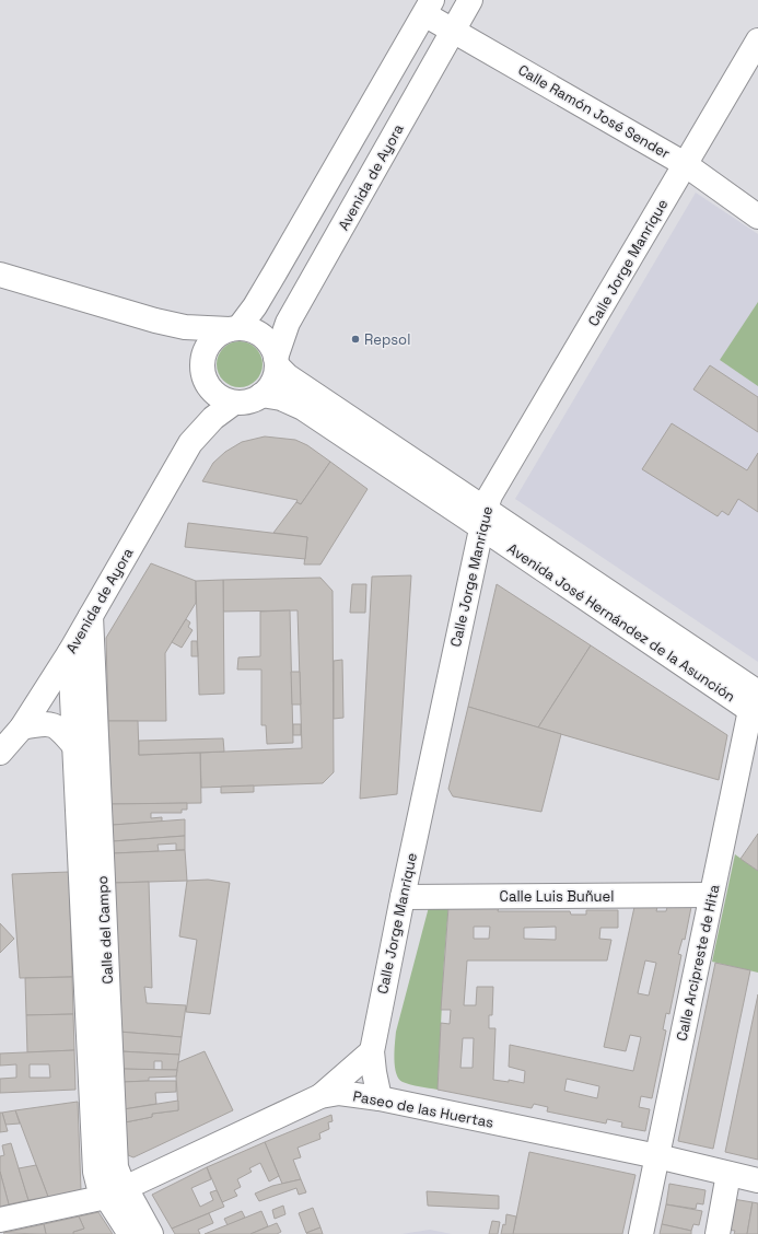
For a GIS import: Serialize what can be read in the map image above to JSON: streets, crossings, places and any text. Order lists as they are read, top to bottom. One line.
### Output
{"streets":{"street":["Calle Ramón José Sender","Avenida de Ayora","Calle Jorge Manrique","Avenida José Hernández de la Asunción","Calle Luis Buñuel","Calle del Campo","Calle Arcipreste de Hita","Paseo de las Huertas"]},"crossings":[["Calle Ramón José Sender","Avenida de Ayora"],["Calle Ramón José Sender","Calle Jorge Manrique"],["Avenida de Ayora","Avenida José Hernández de la Asunción"],["Avenida de Ayora","Calle del Campo"],["Calle Jorge Manrique","Avenida José Hernández de la Asunción"],["Calle Jorge Manrique","Calle Luis Buñuel"],["Calle Jorge Manrique","Paseo de las Huertas"],["Avenida José Hernández de la Asunción","Calle Arcipreste de Hita"],["Calle Luis Buñuel","Calle Arcipreste de Hita"],["Calle del Campo","Paseo de las Huertas"],["Calle Arcipreste de Hita","Paseo de las Huertas"]],"places":["Repsol"]}
